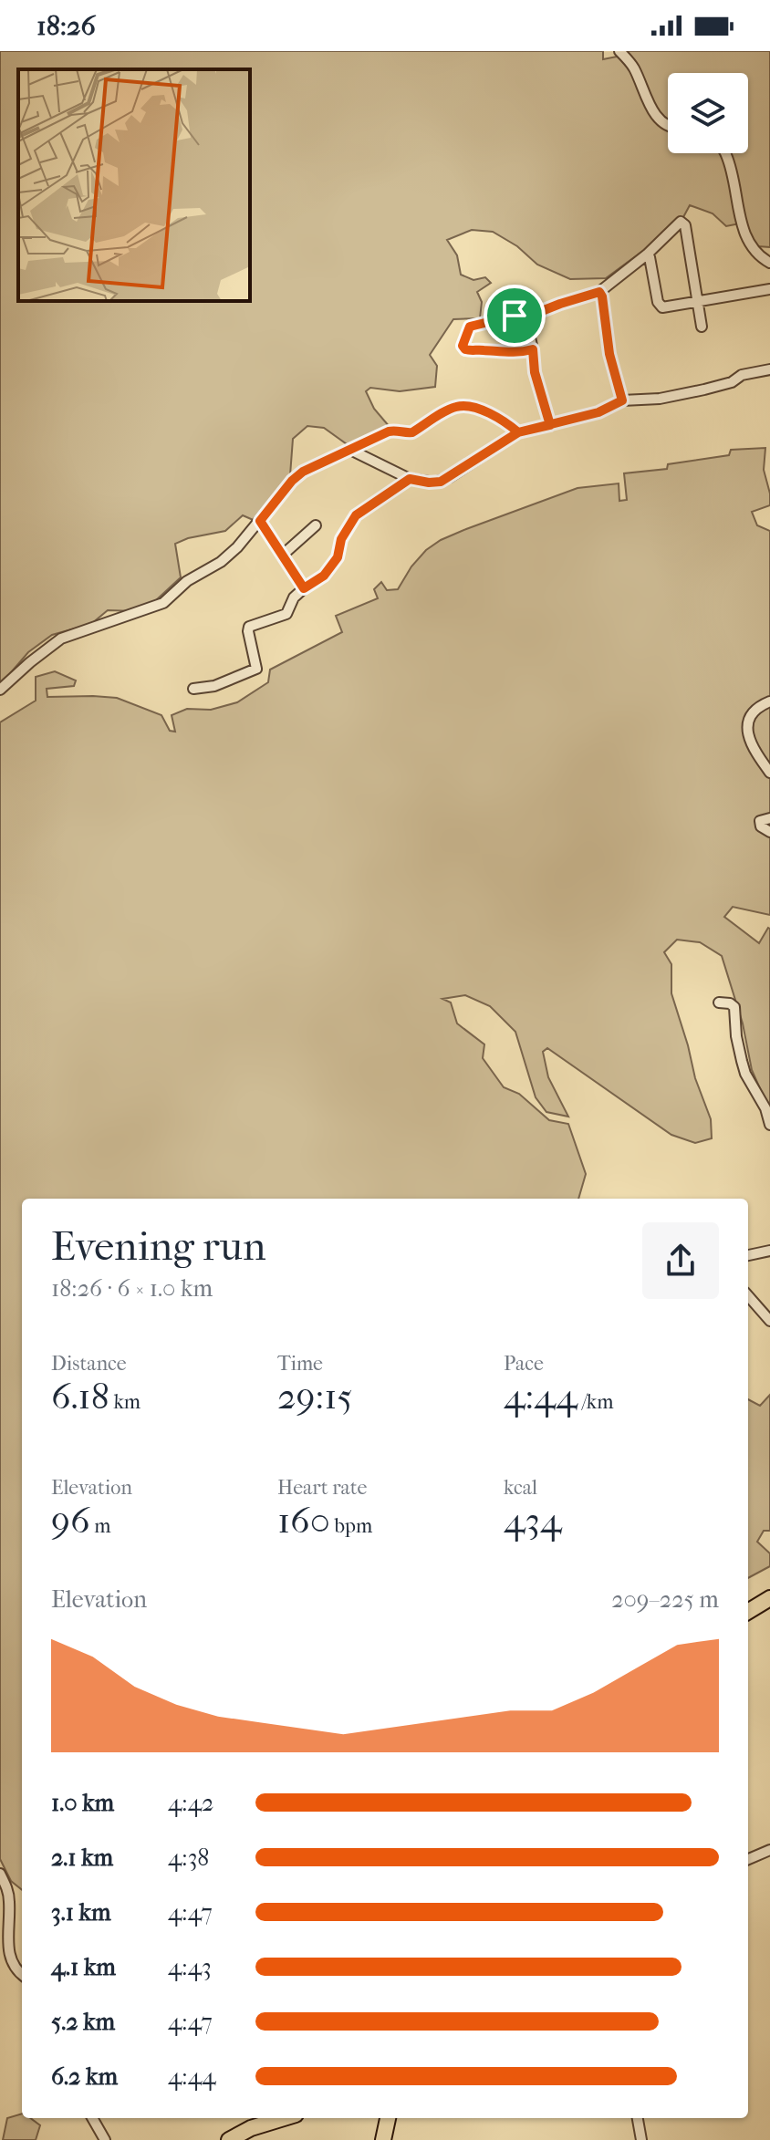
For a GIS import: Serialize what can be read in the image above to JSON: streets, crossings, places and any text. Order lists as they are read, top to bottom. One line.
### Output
{"page":{"status":"18:26","heading":["Evening run","18:26 · 6 × 1.0 km"],"stats":[["Distance","6.18 km"],["Time","29:15"],["Pace","4:44 /km"],["Elevation","96 m"],["Heart rate","160 bpm"],["kcal","434"]],"chart":["Elevation","209–225 m"],"list":[{"name":"1.0 km","note":"4:42"},{"name":"2.1 km","note":"4:38"},{"name":"3.1 km","note":"4:47"},{"name":"4.1 km","note":"4:43"},{"name":"5.2 km","note":"4:47"},{"name":"6.2 km","note":"4:44"}]}}
